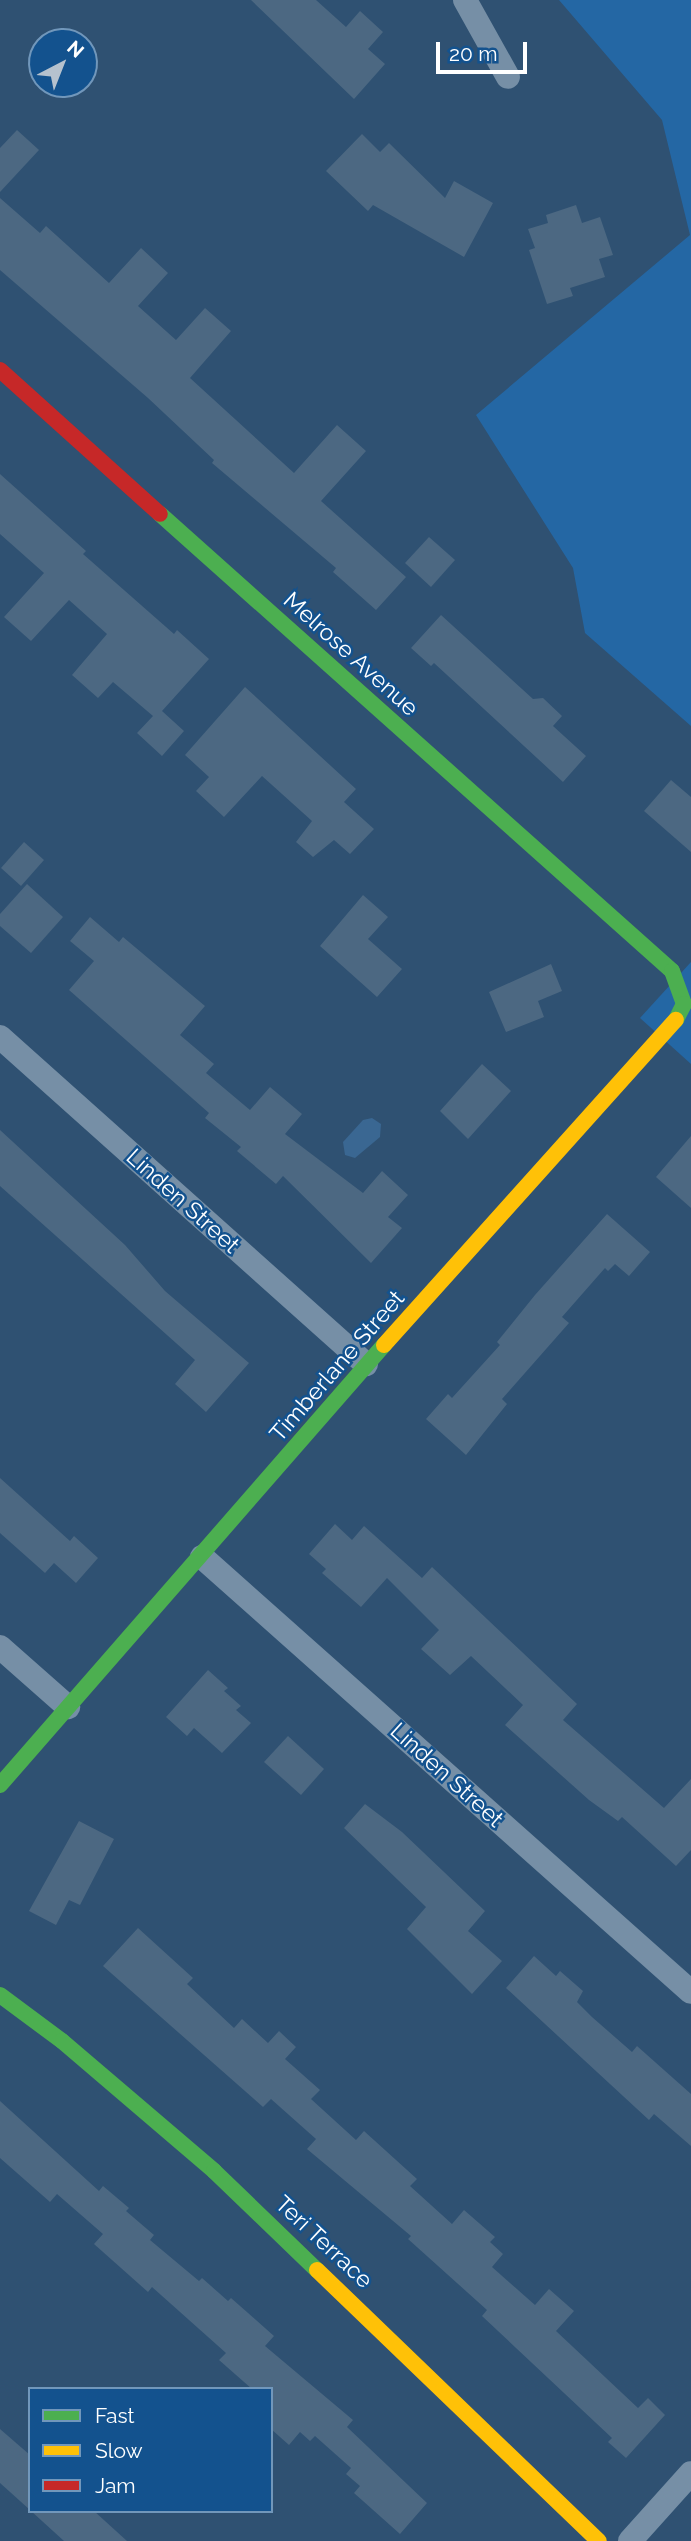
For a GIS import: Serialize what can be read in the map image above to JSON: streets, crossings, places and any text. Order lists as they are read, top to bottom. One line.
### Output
{"streets":{"street":["Melrose Avenue","Linden Street","Timberlane Street","Teri Terrace"]},"crossings":[["Melrose Avenue","Timberlane Street"],["Linden Street","Timberlane Street"]],"legend":["Fast","Slow","Jam"],"scale_bar":"20 m","north":"top right"}
